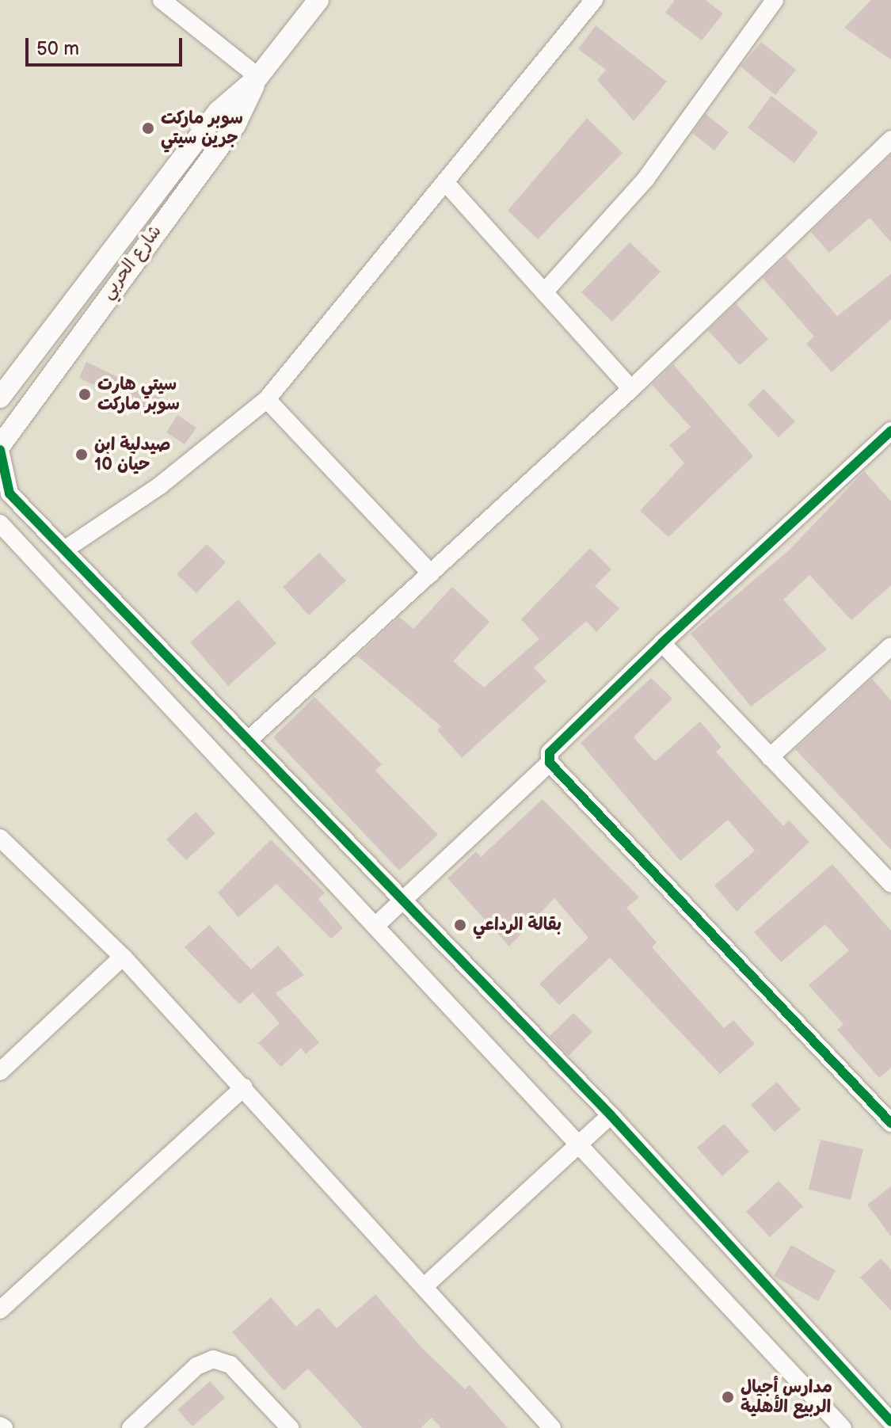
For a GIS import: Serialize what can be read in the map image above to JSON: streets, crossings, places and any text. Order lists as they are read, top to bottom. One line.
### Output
{"streets":{"street":["شارع الحربي"]},"places":["سوبر ماركت جرين سيتي","سيتي هارت سوبر ماركت","صيدلية ابن حيان 10","بقالة الرداعي","مدارس أجيال الربيع الأهلية"],"scale_bar":"50 m"}
